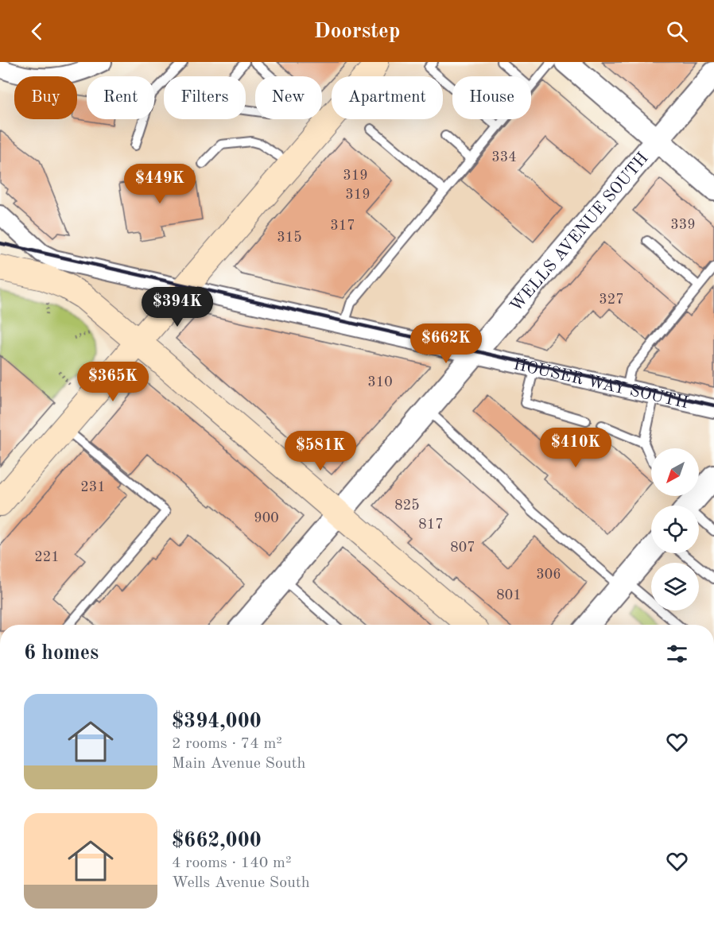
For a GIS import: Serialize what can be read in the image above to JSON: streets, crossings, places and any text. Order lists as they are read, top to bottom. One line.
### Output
{"streets":{"street":["WELLS AVENUE SOUTH","HOUSER WAY SOUTH"]},"crossings":[["WELLS AVENUE SOUTH","HOUSER WAY SOUTH"]],"house_numbers":["334","319","319","339","317","315","327","310","231","825","900","817","807","221","306","801"],"north":"bottom left","page":{"header":"Doorstep","chip":["Buy","Rent","Filters","New","Apartment","House"],"price":["$449K","$394K","$662K","$365K","$410K","$581K"],"heading":"6 homes","list":[{"name":"$394,000","note":"2 rooms · 74 m² · Main Avenue South"},{"name":"$662,000","note":"4 rooms · 140 m² · Wells Avenue South"}]}}
